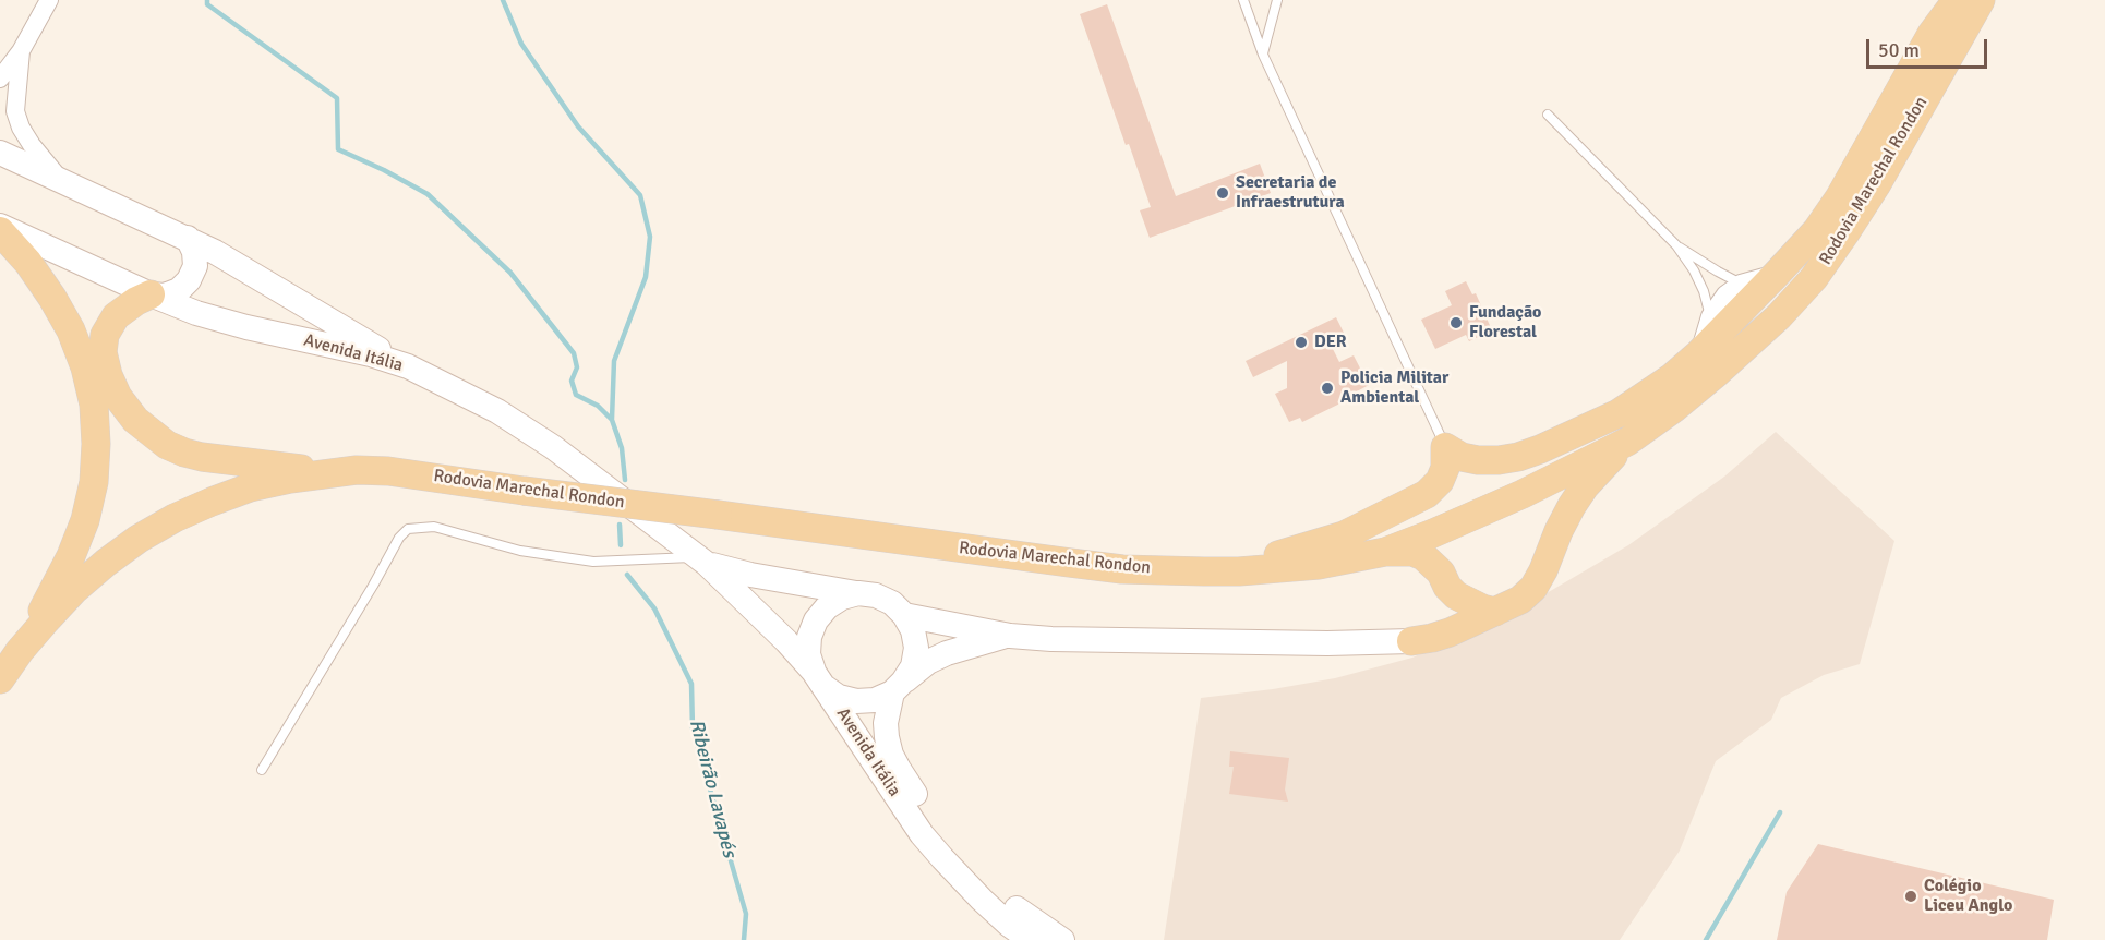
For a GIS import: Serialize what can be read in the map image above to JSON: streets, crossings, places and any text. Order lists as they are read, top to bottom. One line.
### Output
{"streets":{"main road":["Rodovia Marechal Rondon","Avenida Itália"]},"water":["Ribeirão Lavapés"],"places":["Secretaria de Infraestrutura","Fundação Florestal","DER","Policia Militar Ambiental","Colégio Liceu Anglo"],"scale_bar":"50 m"}
